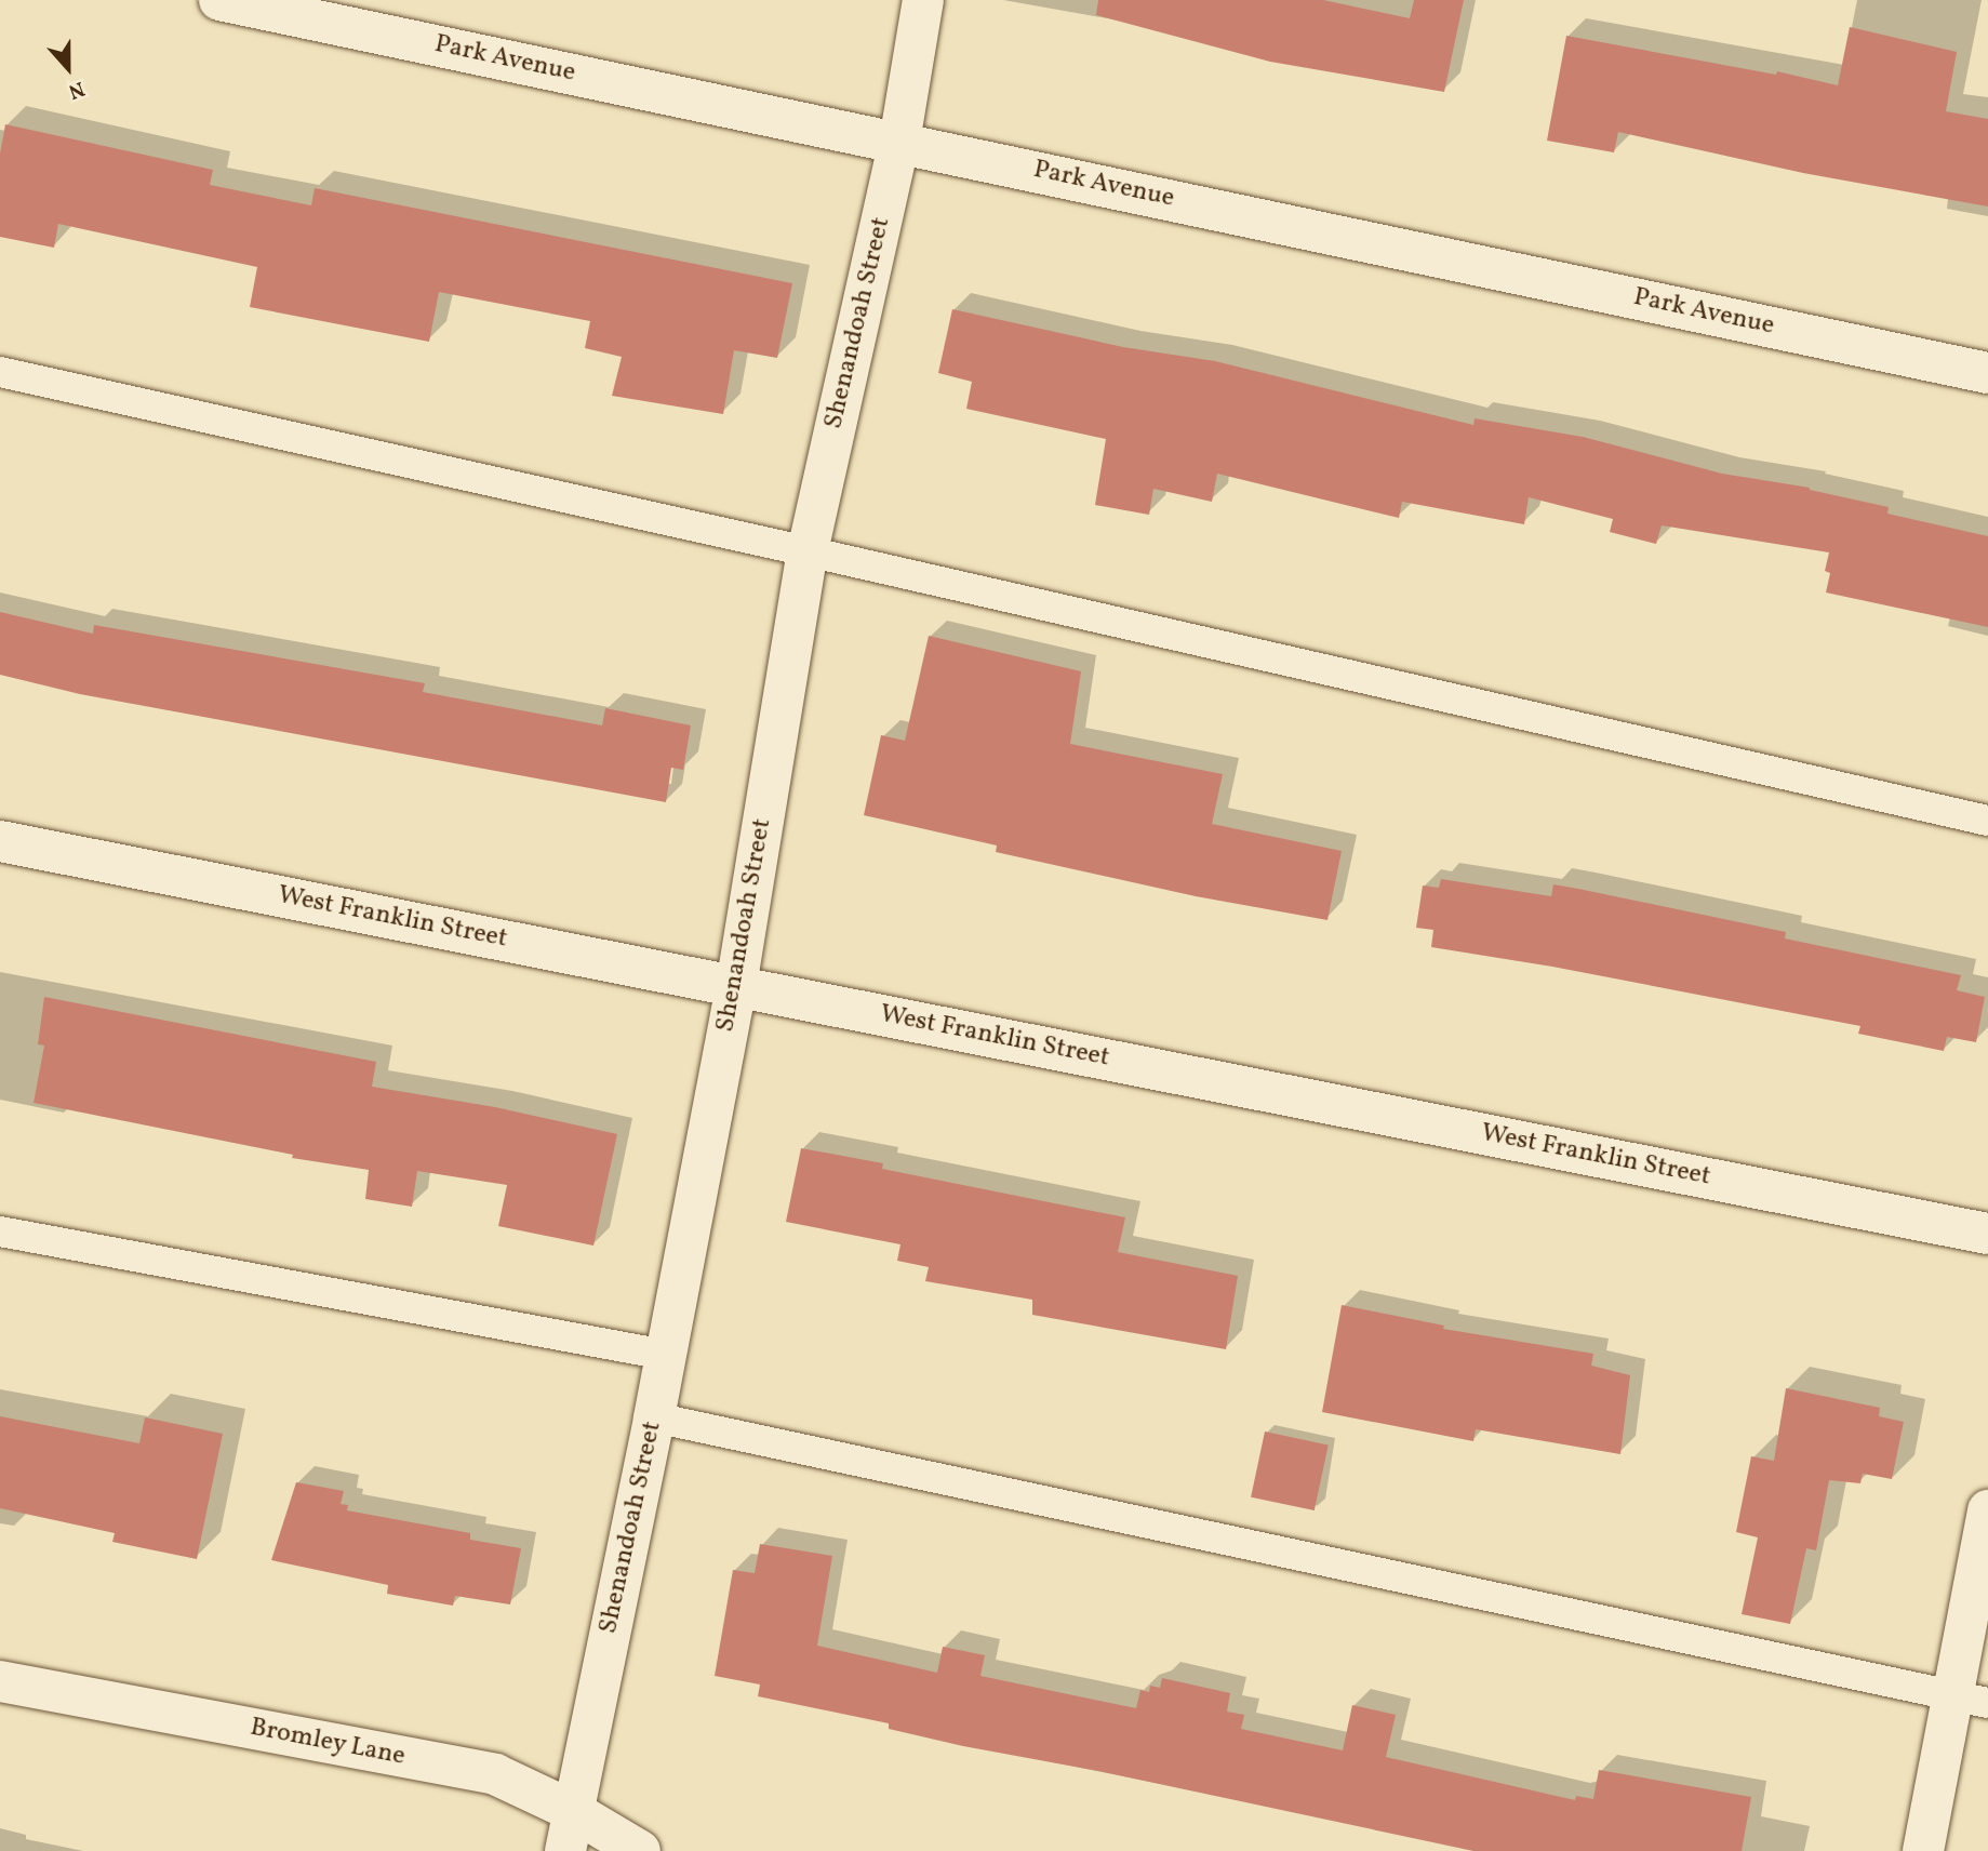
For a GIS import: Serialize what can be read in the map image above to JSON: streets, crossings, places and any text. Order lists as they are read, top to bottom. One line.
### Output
{"streets":{"street":["Park Avenue","Shenandoah Street","West Franklin Street","Bromley Lane"]},"crossings":[["Park Avenue","Shenandoah Street"],["Shenandoah Street","West Franklin Street"],["Shenandoah Street","Bromley Lane"]],"north":"bottom"}
